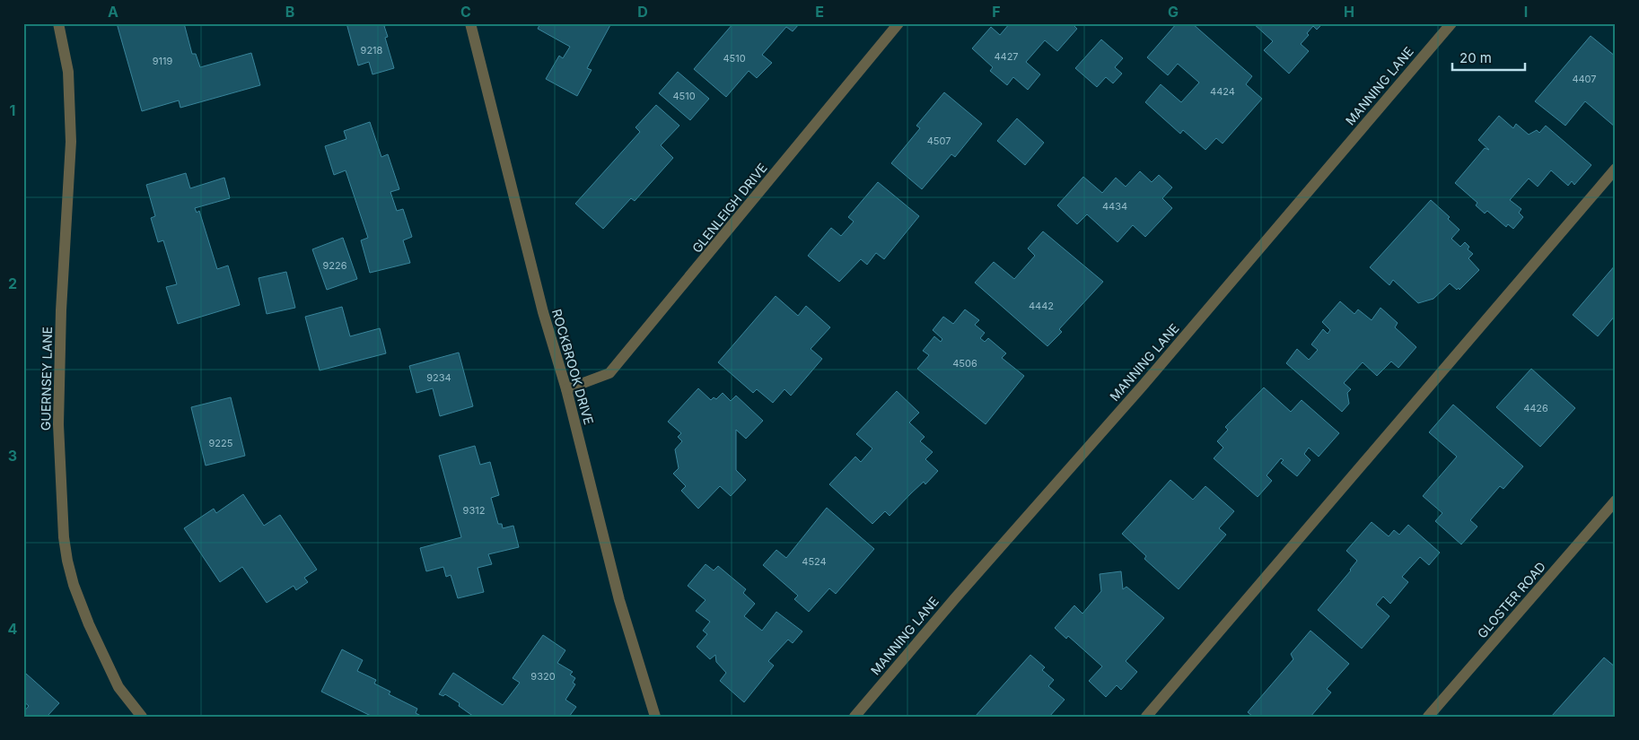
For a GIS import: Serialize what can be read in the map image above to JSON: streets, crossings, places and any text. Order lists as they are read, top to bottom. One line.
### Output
{"streets":{"street":["MANNING LANE","GLENLEIGH DRIVE","ROCKBROOK DRIVE","GUERNSEY LANE","GLOSTER ROAD"]},"crossings":[["GLENLEIGH DRIVE","ROCKBROOK DRIVE"]],"house_numbers":["9218","4427","4510","9119","4407","4424","4510","4507","4434","9226","4442","4506","9234","4426","9225","9312","4524","9320"],"scale_bar":"20 m","grid":{"columns":["A","B","C","D","E","F","G","H","I"],"rows":["1","2","3","4"]}}
